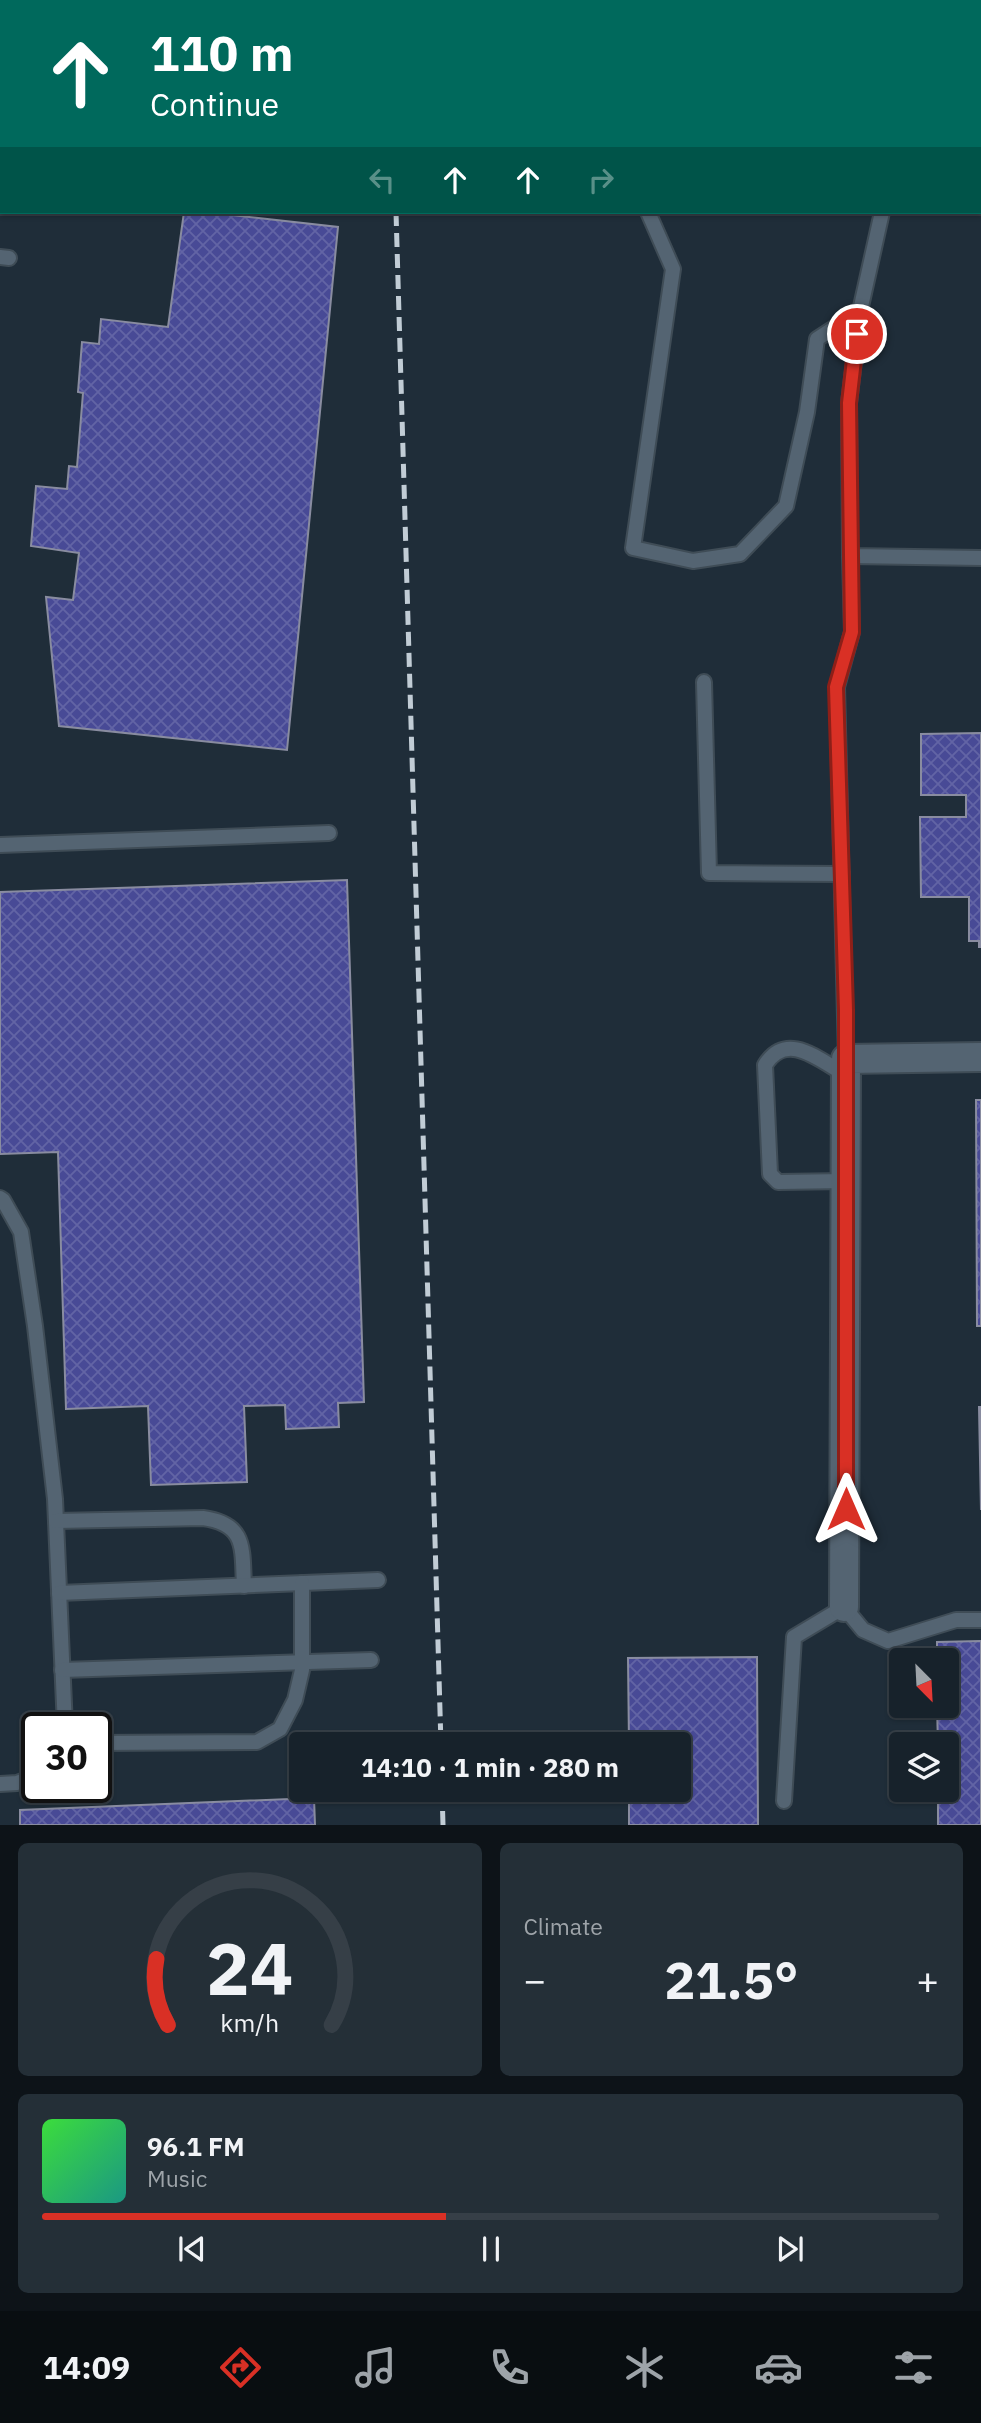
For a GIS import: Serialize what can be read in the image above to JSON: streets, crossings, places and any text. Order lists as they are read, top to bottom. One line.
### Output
{"north":"bottom right","page":{"turn":["110 m","Continue"],"limit":"30","trip":"14:10 · 1 min · 280 m","tile":"Climate","heat":["−","21.5°","+"],"song":["96.1 FM","Music"],"tabs":"14:09","gauge":["24","km/h"]}}
